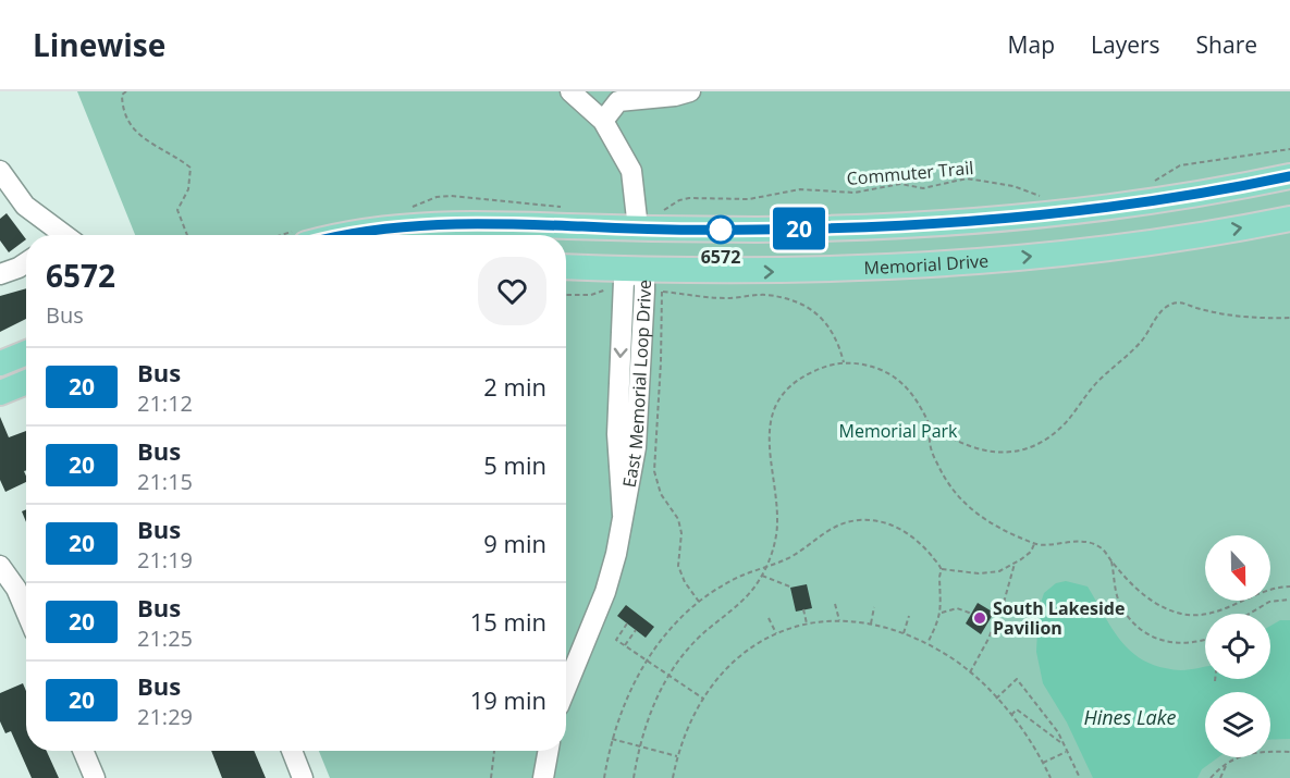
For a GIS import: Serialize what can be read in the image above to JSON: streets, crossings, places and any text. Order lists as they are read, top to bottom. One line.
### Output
{"streets":{"main road":["Memorial Drive"],"street":["East Memorial Loop Drive"],"path":["Commuter Trail"]},"crossings":[["Memorial Drive","East Memorial Loop Drive"]],"water":["Hines Lake"],"parks":["Memorial Park"],"places":["6572","South Lakeside Pavilion"],"lines":["bus line 20"],"north":"bottom","page":{"header":"Linewise","nav":["Map","Layers","Share"],"on_map":"20","heading":["6572","Bus"],"list":[{"mark":"20","name":"Bus","note":"21:12","value":"2 min"},{"mark":"20","name":"Bus","note":"21:15","value":"5 min"},{"mark":"20","name":"Bus","note":"21:19","value":"9 min"},{"mark":"20","name":"Bus","note":"21:25","value":"15 min"},{"mark":"20","name":"Bus","note":"21:29","value":"19 min"}]}}
